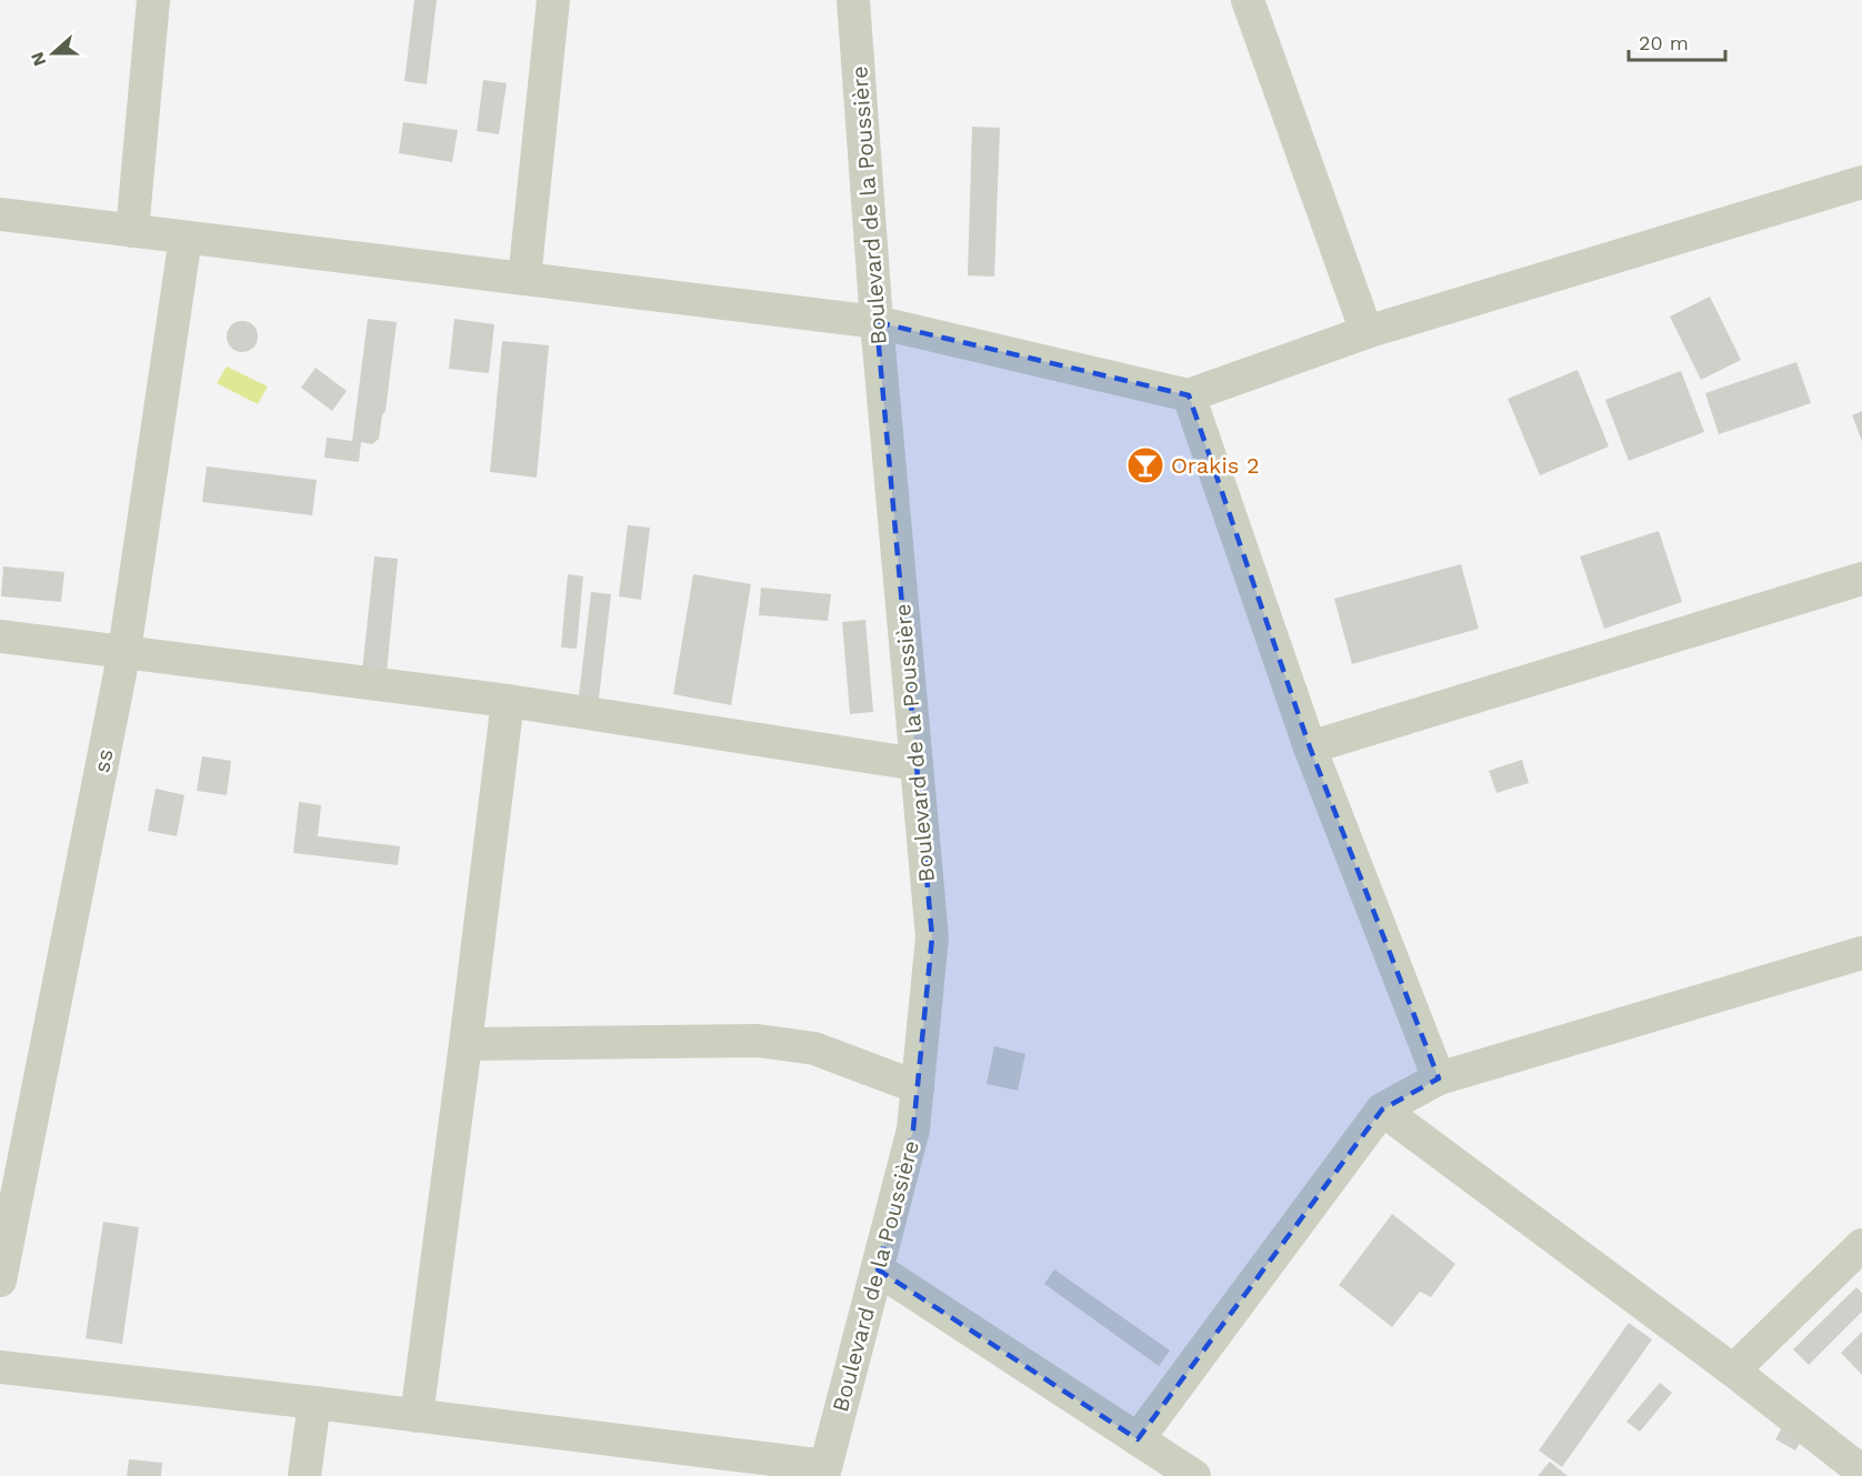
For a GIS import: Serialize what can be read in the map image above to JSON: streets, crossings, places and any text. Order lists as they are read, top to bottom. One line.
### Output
{"streets":{"street":["Boulevard de la Poussière","ss"]},"places":{"bar":["Orakis 2"]},"scale_bar":"20 m","north":"left"}
